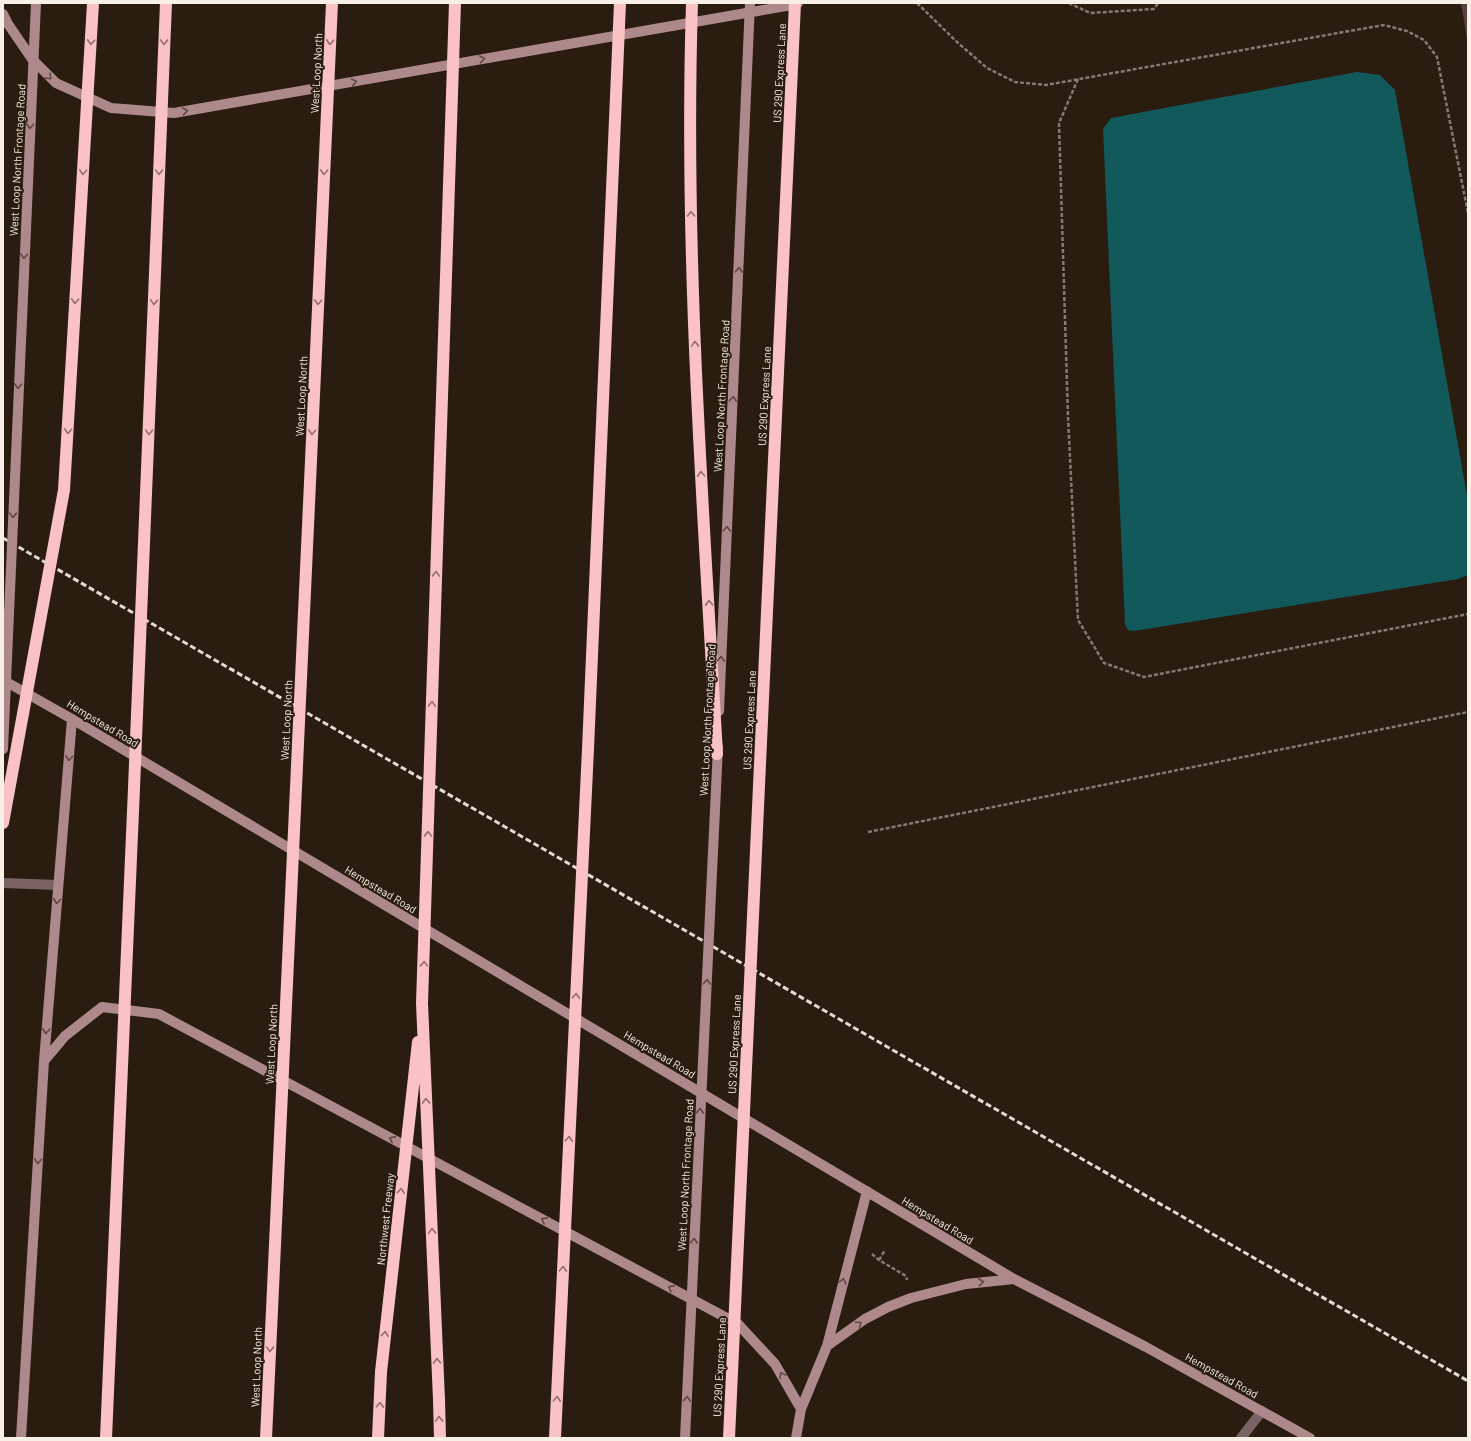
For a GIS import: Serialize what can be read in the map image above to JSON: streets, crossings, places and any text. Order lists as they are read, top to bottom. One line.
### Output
{"streets":{"highway":["West Loop North","US 290 Express Lane","Northwest Freeway"],"main road":["West Loop North Frontage Road","Hempstead Road"]},"one_way":["West Loop North"]}
